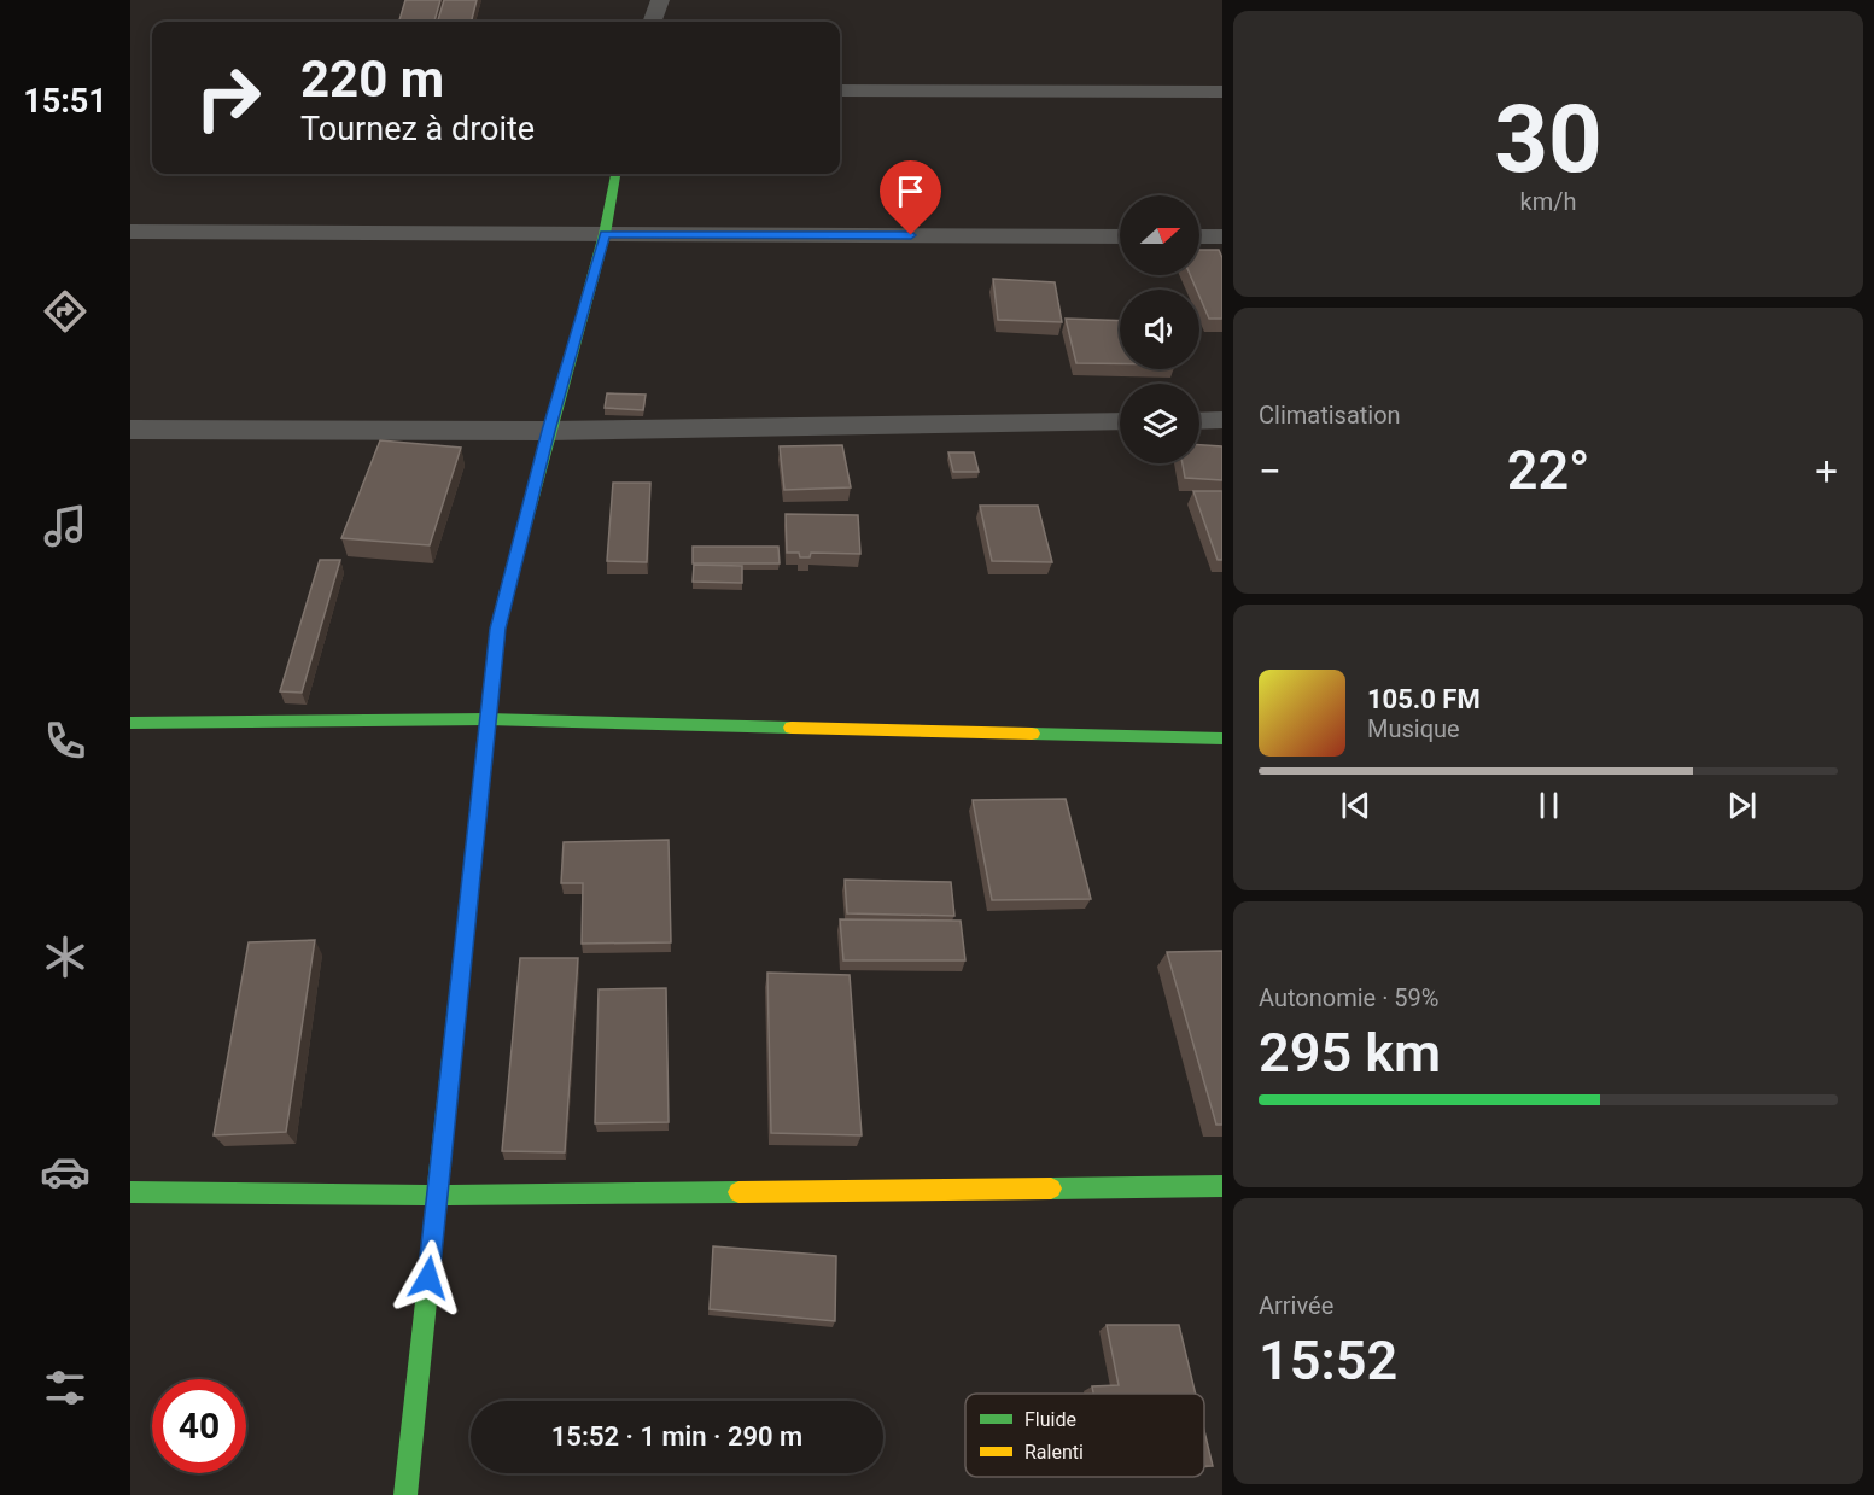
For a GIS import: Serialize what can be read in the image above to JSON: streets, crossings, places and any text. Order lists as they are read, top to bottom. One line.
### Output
{"legend":["Fluide","Ralenti"],"north":"right","page":{"tabs":"15:51","tile":[["30","km/h"],"Climatisation",["Autonomie · 59%","295 km"],["Arrivée","15:52"]],"turn":["220 m","Tournez à droite"],"heat":["−","22°","+"],"song":["105.0 FM","Musique"],"limit":"40","trip":"15:52 · 1 min · 290 m"}}
